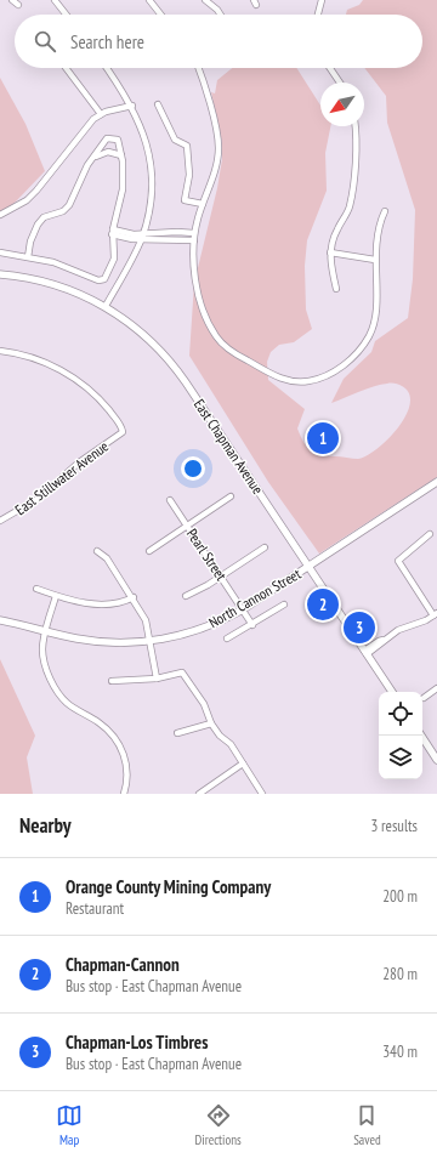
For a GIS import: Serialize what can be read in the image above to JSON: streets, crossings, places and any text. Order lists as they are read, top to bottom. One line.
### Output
{"streets":{"main road":["East Chapman Avenue","North Cannon Street"],"street":["East Stillwater Avenue","Pearl Street"]},"crossings":[["East Chapman Avenue","North Cannon Street"],["Pearl Street","North Cannon Street"]],"north":"bottom left","page":{"search":"Search here","pins":["1","2","3"],"heading":["Nearby","3 results"],"list":[{"mark":"1","name":"Orange County Mining Company","note":"Restaurant","value":"200 m"},{"mark":"2","name":"Chapman-Cannon","note":"Bus stop · East Chapman Avenue","value":"280 m"},{"mark":"3","name":"Chapman-Los Timbres","note":"Bus stop · East Chapman Avenue","value":"340 m"}],"nav":["Map","Directions","Saved"]}}
